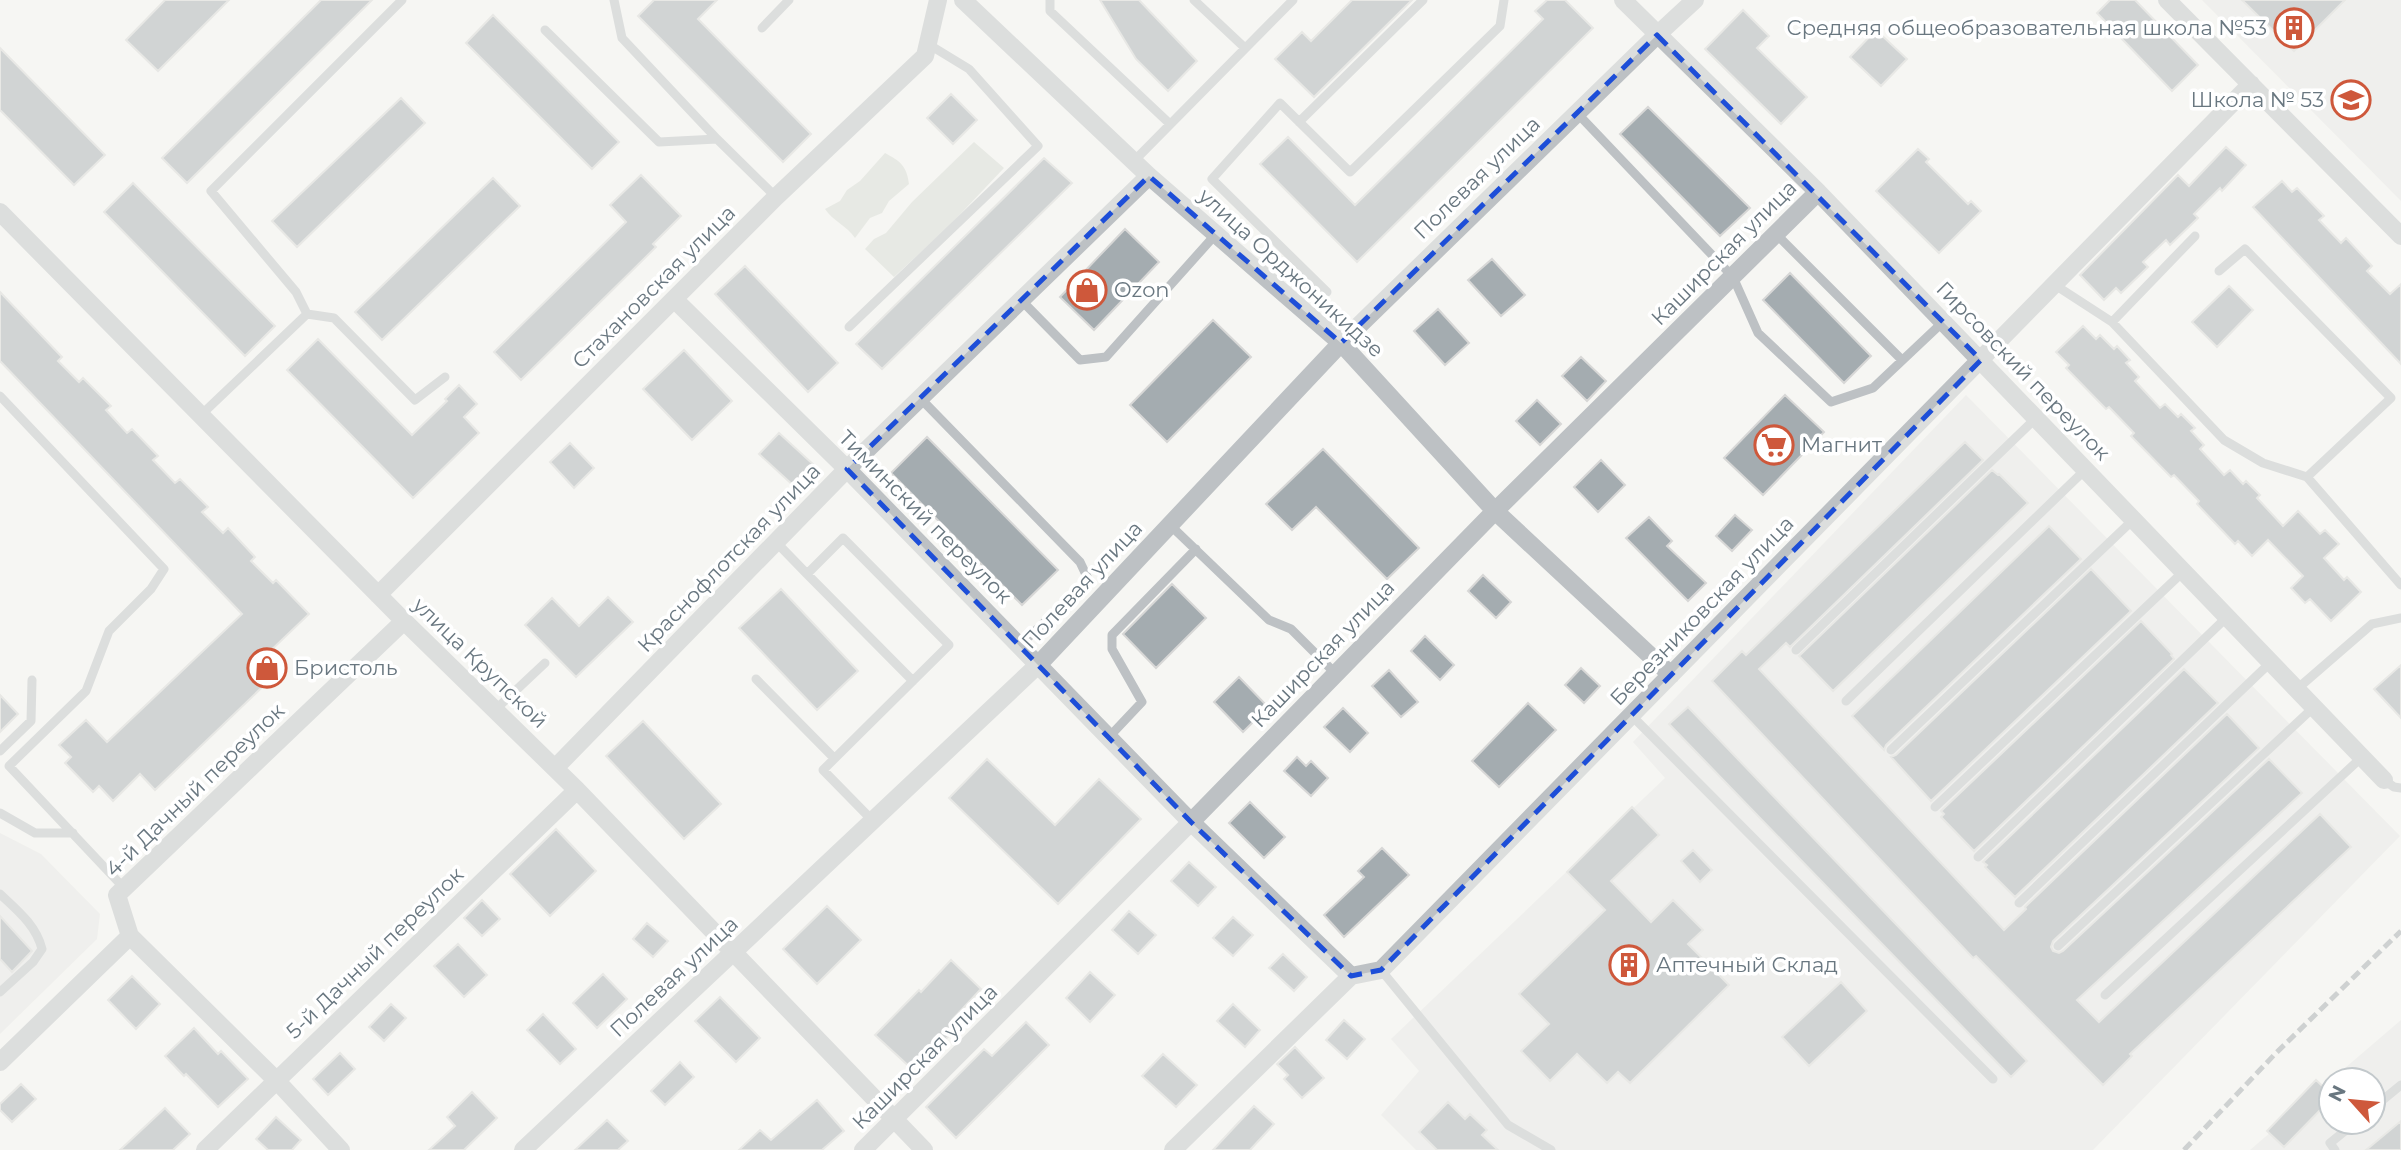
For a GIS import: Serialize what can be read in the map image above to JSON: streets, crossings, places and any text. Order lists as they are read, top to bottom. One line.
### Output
{"streets":{"street":["Полевая улица","Каширская улица","улица Орджоникидзе","Стахановская улица","Гирсовский переулок","Тиминский переулок","Краснофлотская улица","Березниковская улица","улица Крупской","4-й Дачный переулок","5-й Дачный переулок"]},"crossings":[["Полевая улица","улица Орджоникидзе"],["Полевая улица","Гирсовский переулок"],["Полевая улица","Тиминский переулок"],["Полевая улица","улица Крупской"],["Каширская улица","улица Орджоникидзе"],["Каширская улица","Гирсовский переулок"],["Каширская улица","Тиминский переулок"],["Каширская улица","улица Крупской"],["улица Орджоникидзе","Краснофлотская улица"],["улица Орджоникидзе","Березниковская улица"],["Стахановская улица","Тиминский переулок"],["Стахановская улица","улица Крупской"],["Гирсовский переулок","Березниковская улица"],["Тиминский переулок","Краснофлотская улица"],["Краснофлотская улица","улица Крупской"],["улица Крупской","4-й Дачный переулок"],["улица Крупской","5-й Дачный переулок"]],"places":{"building":["Средняя общеобразовательная школа №53","Аптечный Склад"],"school or university":["Школа № 53"],"shop":["Ozon","Бристоль"],"supermarket":["Магнит"]},"north":"top left"}
